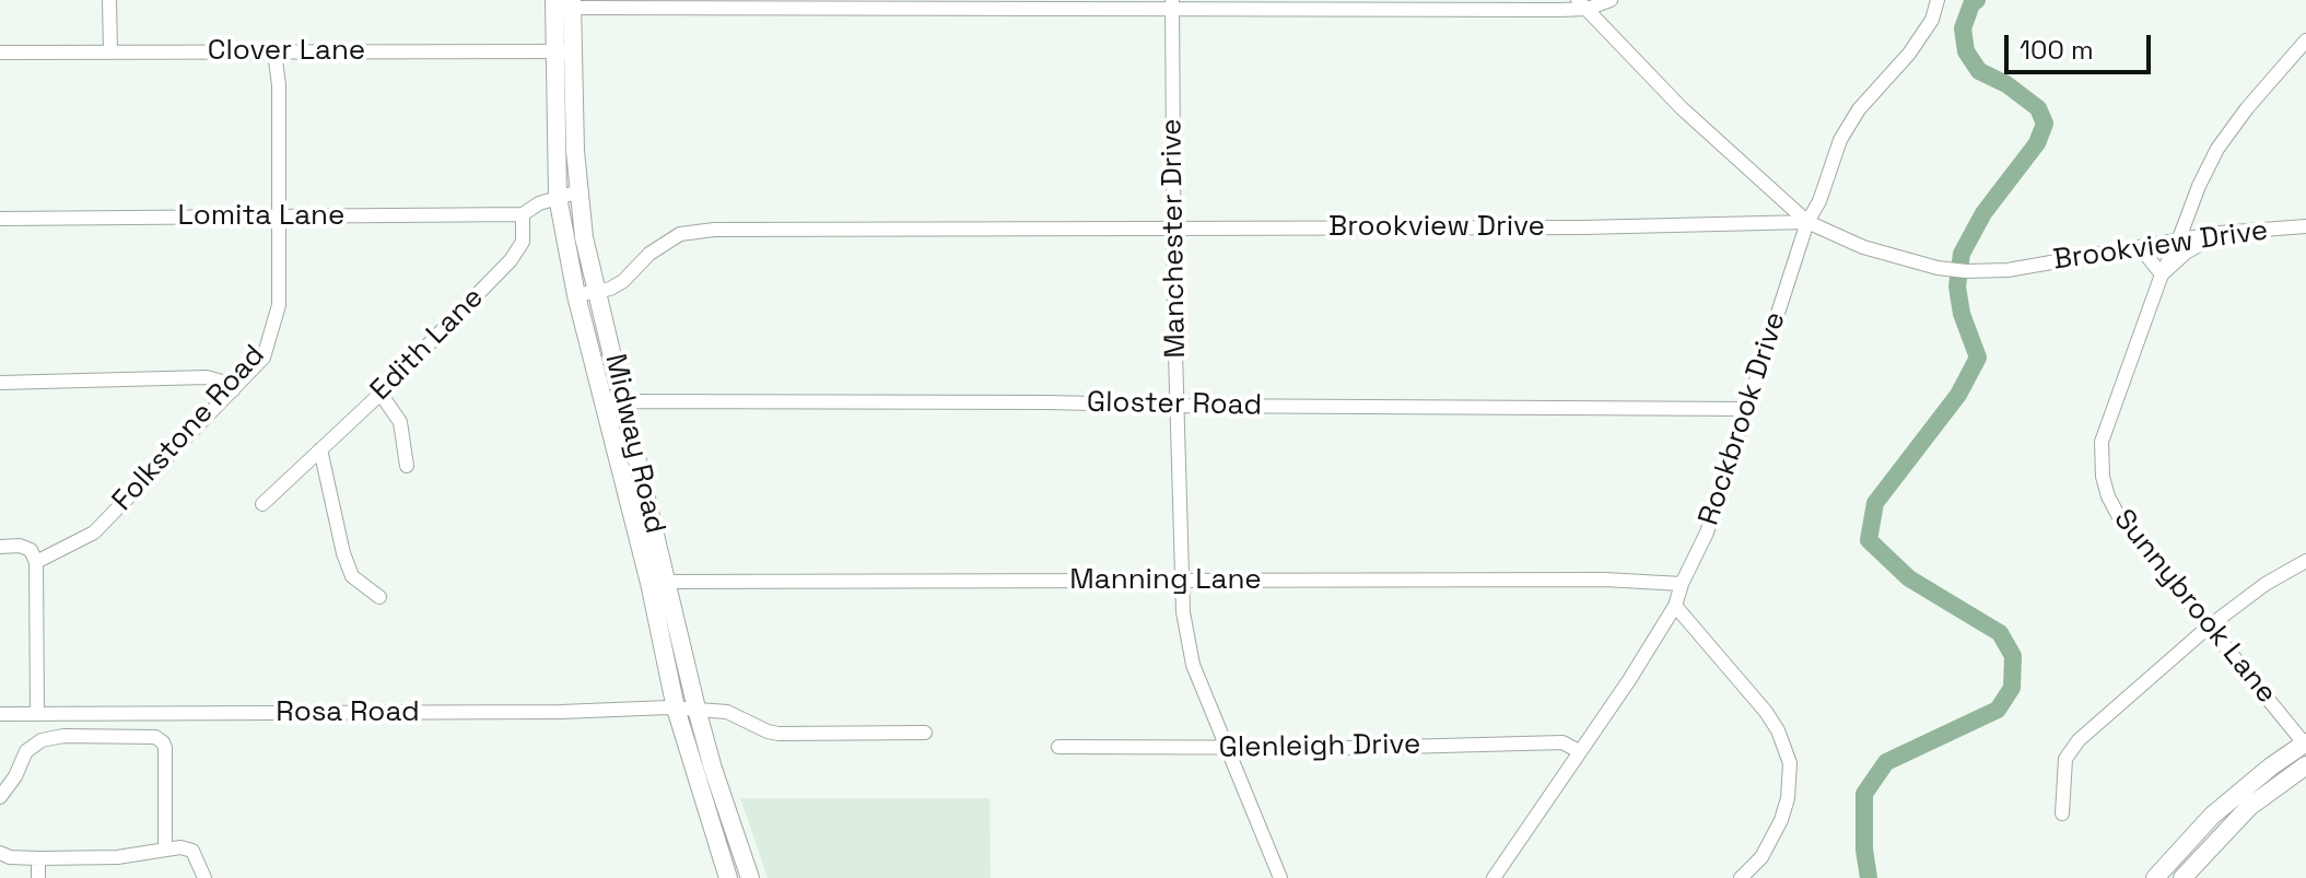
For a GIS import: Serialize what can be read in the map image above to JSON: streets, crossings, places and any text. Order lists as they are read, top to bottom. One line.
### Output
{"streets":{"main road":["Midway Road"],"street":["Clover Lane","Lomita Lane","Brookview Drive","Manchester Drive","Edith Lane","Gloster Road","Rockbrook Drive","Folkstone Road","Manning Lane","Sunnybrook Lane","Rosa Road","Glenleigh Drive"]},"crossings":[["Clover Lane","Folkstone Road"],["Clover Lane","Midway Road"],["Lomita Lane","Edith Lane"],["Lomita Lane","Folkstone Road"],["Brookview Drive","Manchester Drive"],["Brookview Drive","Rockbrook Drive"],["Brookview Drive","Midway Road"],["Brookview Drive","Sunnybrook Lane"],["Manchester Drive","Gloster Road"],["Manchester Drive","Manning Lane"],["Manchester Drive","Glenleigh Drive"],["Gloster Road","Rockbrook Drive"],["Gloster Road","Midway Road"],["Rockbrook Drive","Manning Lane"],["Rockbrook Drive","Glenleigh Drive"],["Midway Road","Manning Lane"],["Midway Road","Rosa Road"]],"scale_bar":"100 m"}
